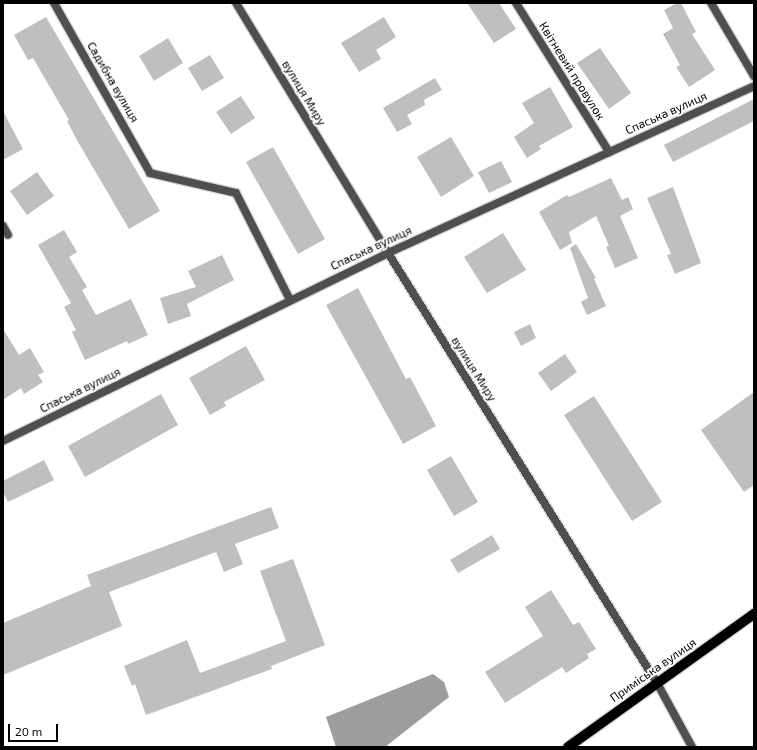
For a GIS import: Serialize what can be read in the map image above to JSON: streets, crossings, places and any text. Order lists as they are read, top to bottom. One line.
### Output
{"streets":{"main road":["Приміська вулиця"],"street":["Квітневий провулок","Садибна вулиця","вулиця Миру","Спаська вулиця"]},"crossings":[["Квітневий провулок","Спаська вулиця"],["Садибна вулиця","Спаська вулиця"],["вулиця Миру","Спаська вулиця"],["вулиця Миру","Приміська вулиця"]],"scale_bar":"20 m"}
